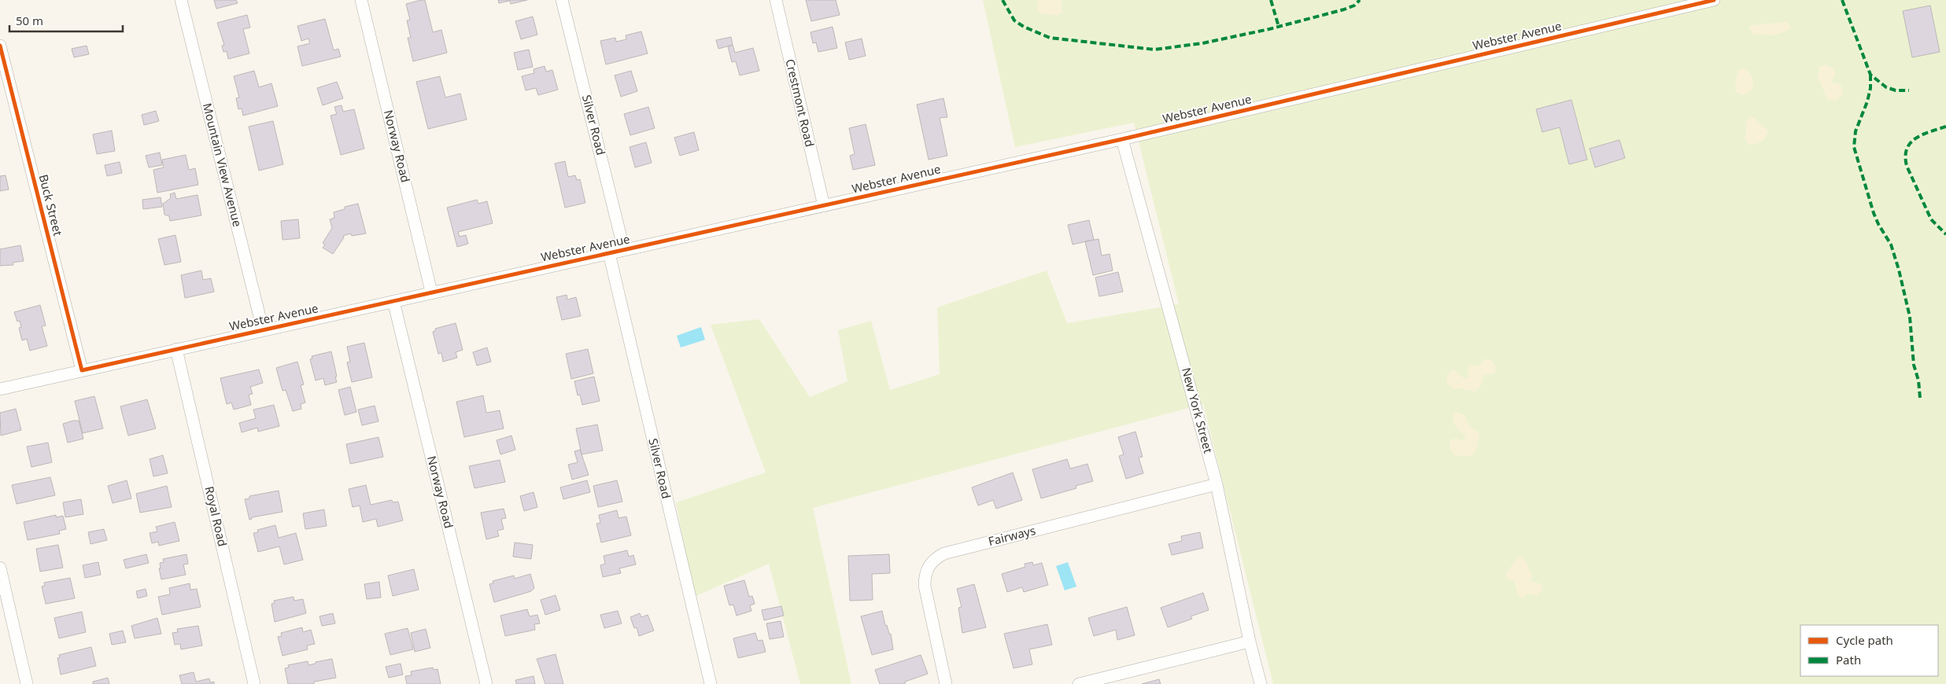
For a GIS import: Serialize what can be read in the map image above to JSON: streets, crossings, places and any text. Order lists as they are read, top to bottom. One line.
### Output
{"streets":{"street":["Webster Avenue","Crestmont Road","Silver Road","Norway Road","Mountain View Avenue","Buck Street","New York Street","Royal Road","Fairways"]},"crossings":[["Webster Avenue","Crestmont Road"],["Webster Avenue","Silver Road"],["Webster Avenue","Norway Road"],["Webster Avenue","Mountain View Avenue"],["Webster Avenue","Buck Street"],["Webster Avenue","New York Street"],["Webster Avenue","Royal Road"],["New York Street","Fairways"]],"legend":["Cycle path","Path"],"scale_bar":"50 m"}
